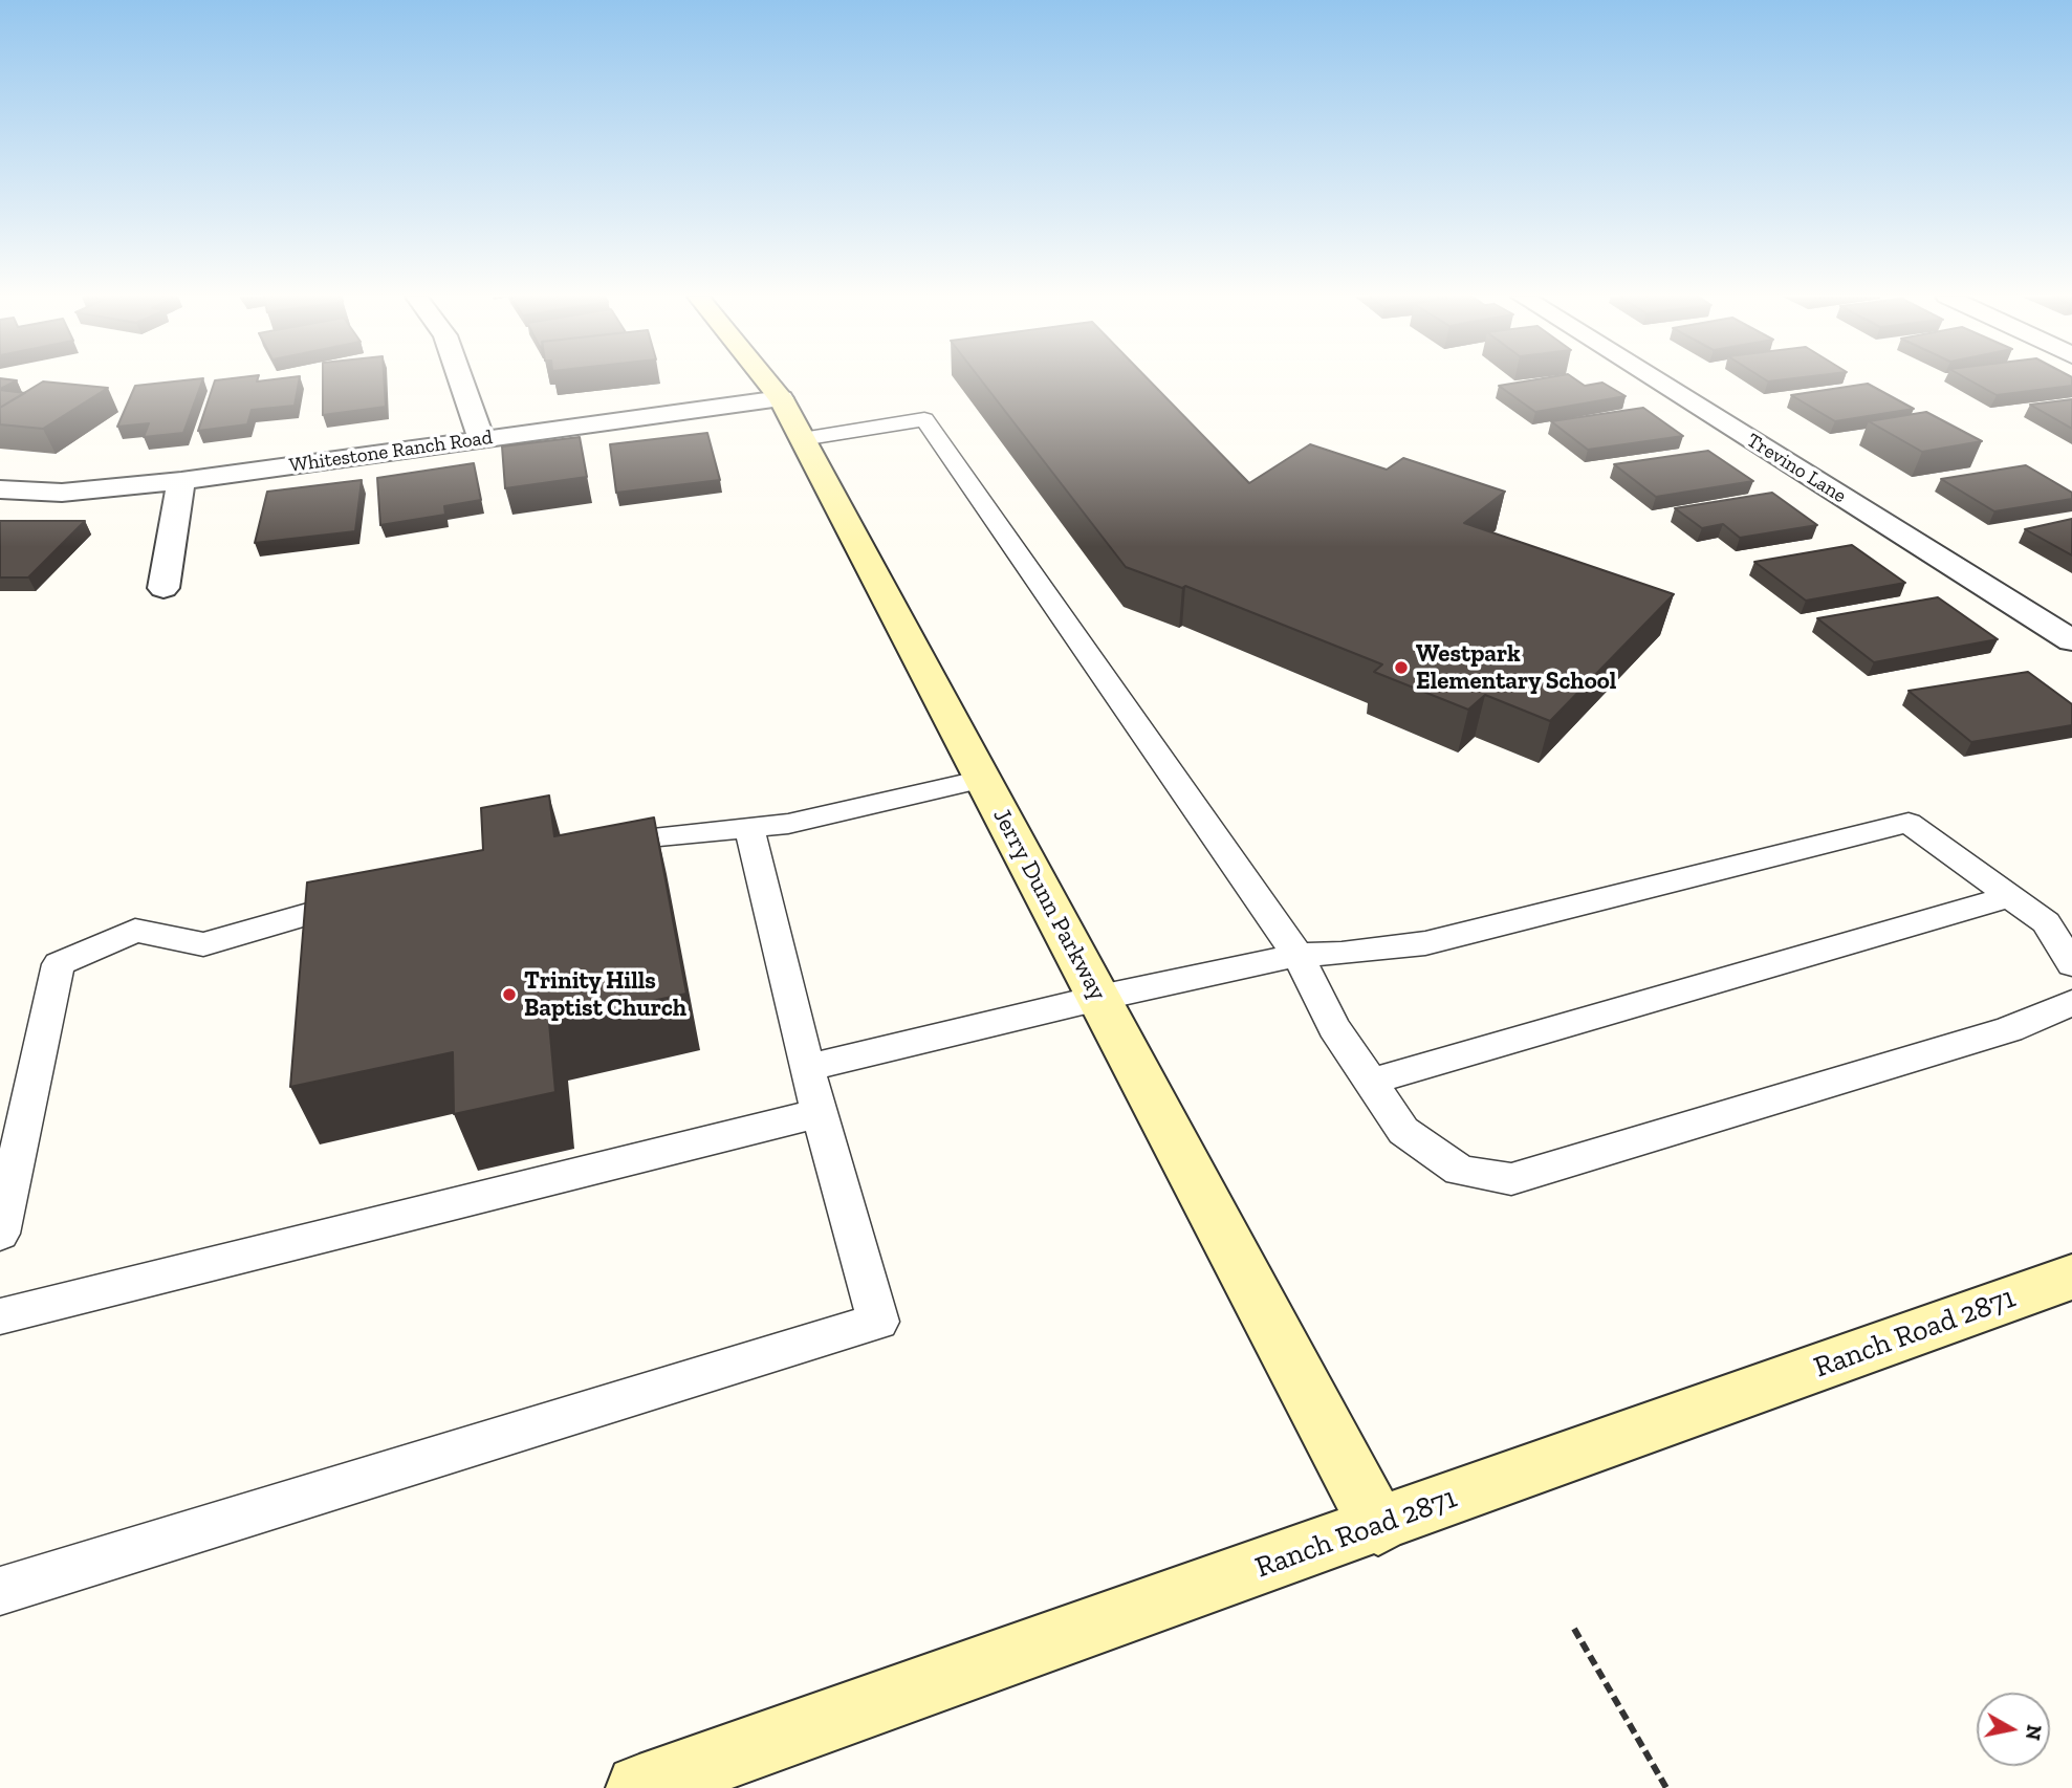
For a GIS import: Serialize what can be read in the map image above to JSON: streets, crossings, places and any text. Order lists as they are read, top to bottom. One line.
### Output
{"streets":{"street":["Whitestone Ranch Road","Trevino Lane","Jerry Dunn Parkway","Ranch Road 2871"]},"crossings":[["Whitestone Ranch Road","Jerry Dunn Parkway"],["Jerry Dunn Parkway","Ranch Road 2871"]],"places":["Westpark Elementary School","Trinity Hills Baptist Church"],"north":"right"}
